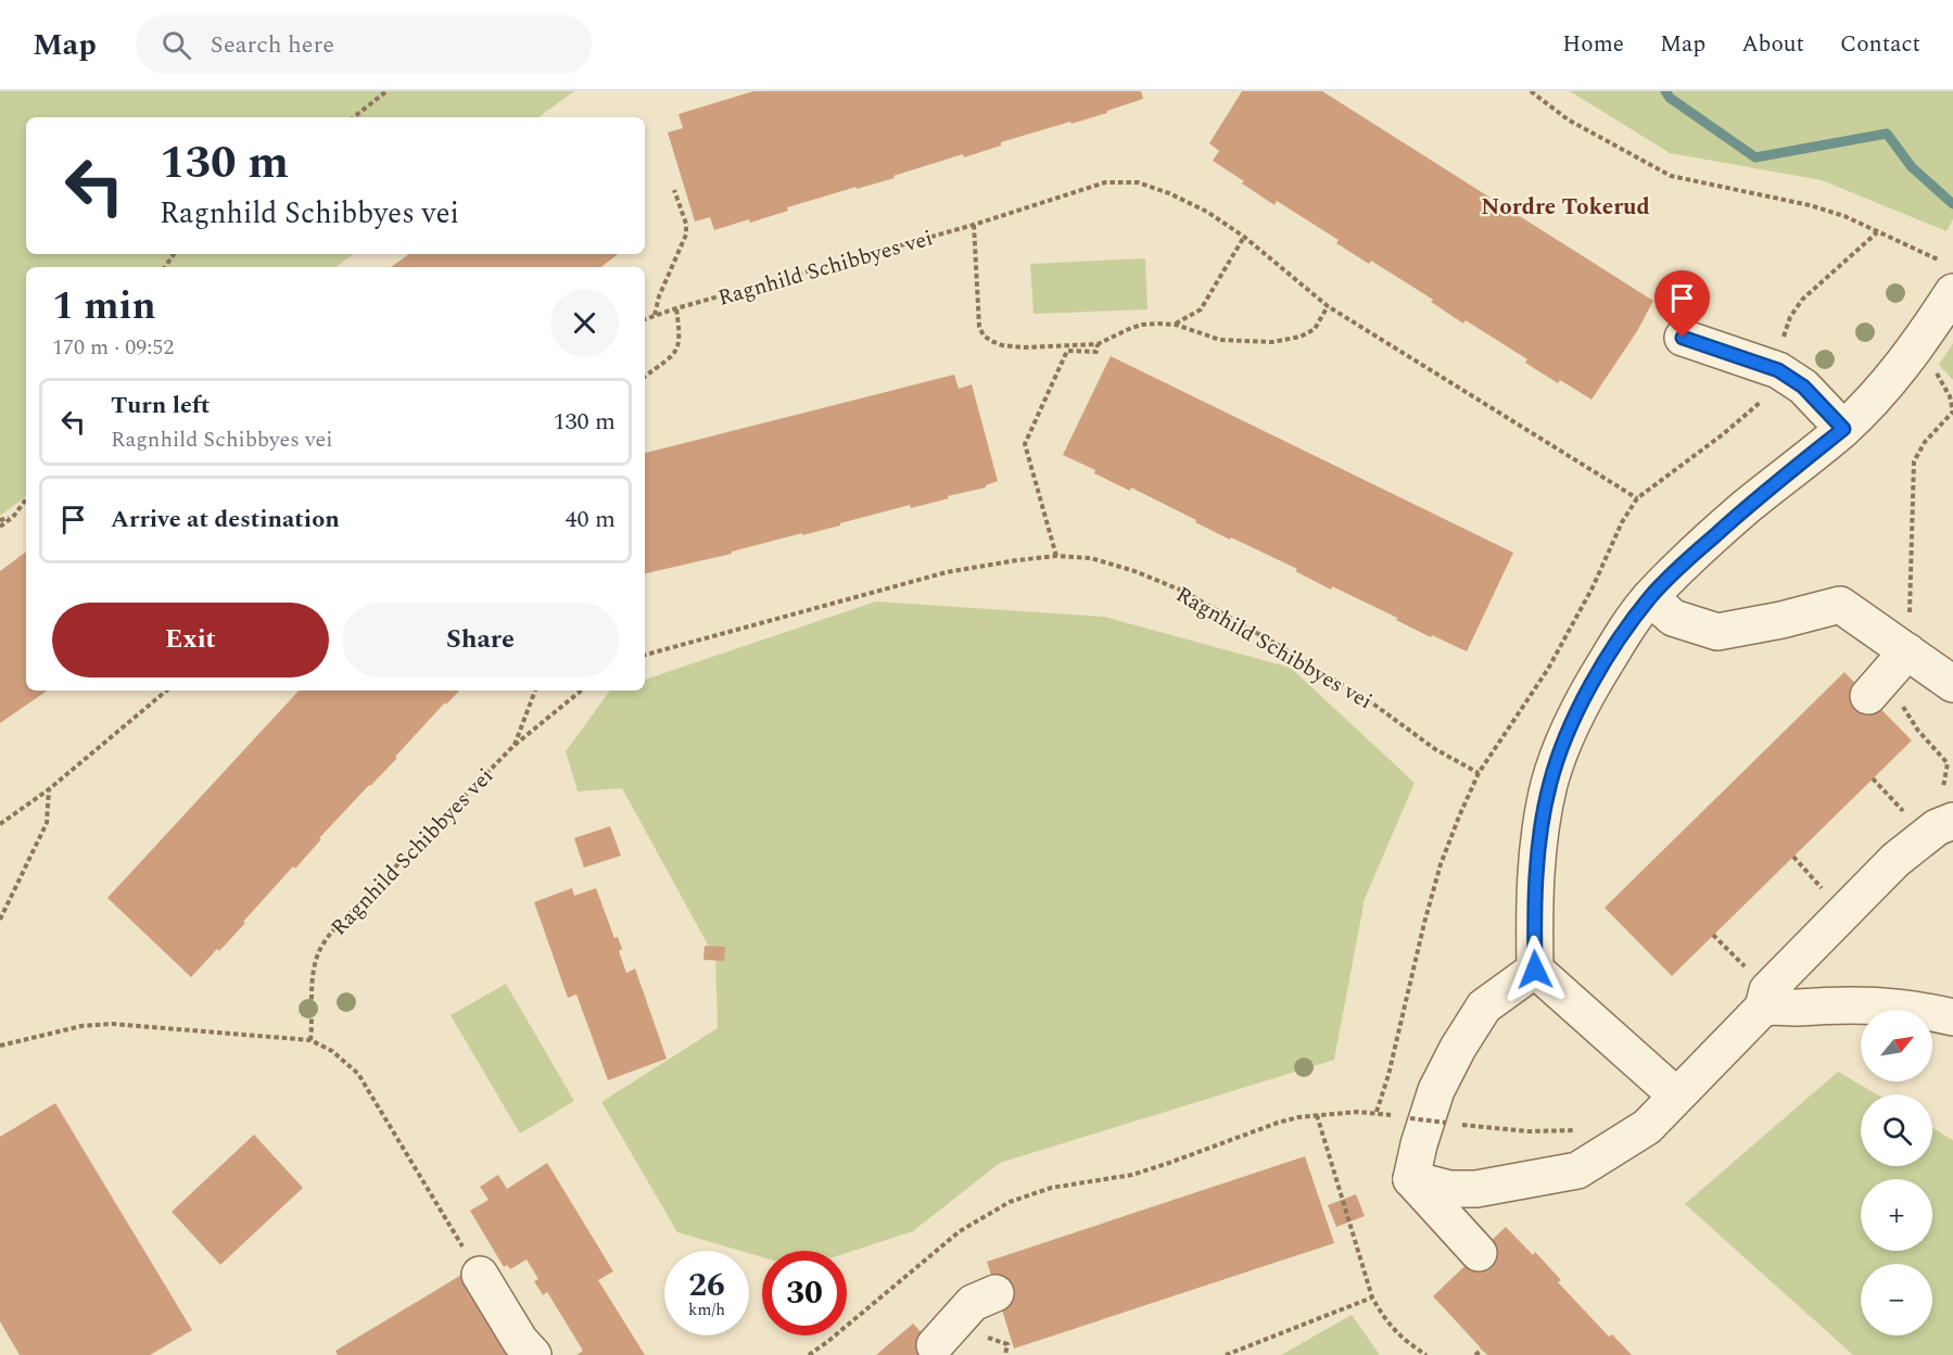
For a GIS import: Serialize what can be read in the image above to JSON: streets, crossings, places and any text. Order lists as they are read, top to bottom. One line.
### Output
{"streets":{"path":["Ragnhild Schibbyes vei"]},"districts":["Nordre Tokerud"],"north":"top right","page":{"header":"Map","search":"Search here","nav":["Home","Map","About","Contact"],"turn":["130 m","Ragnhild Schibbyes vei"],"heading":["1 min","170 m · 09:52"],"list":[{"name":"Turn left","note":"Ragnhild Schibbyes vei","value":"130 m"},{"name":"Arrive at destination","value":"40 m"}],"buttons":["Exit","Share"],"map_buttons":["+","−"],"speed":"26 km/h","limit":"30"}}
